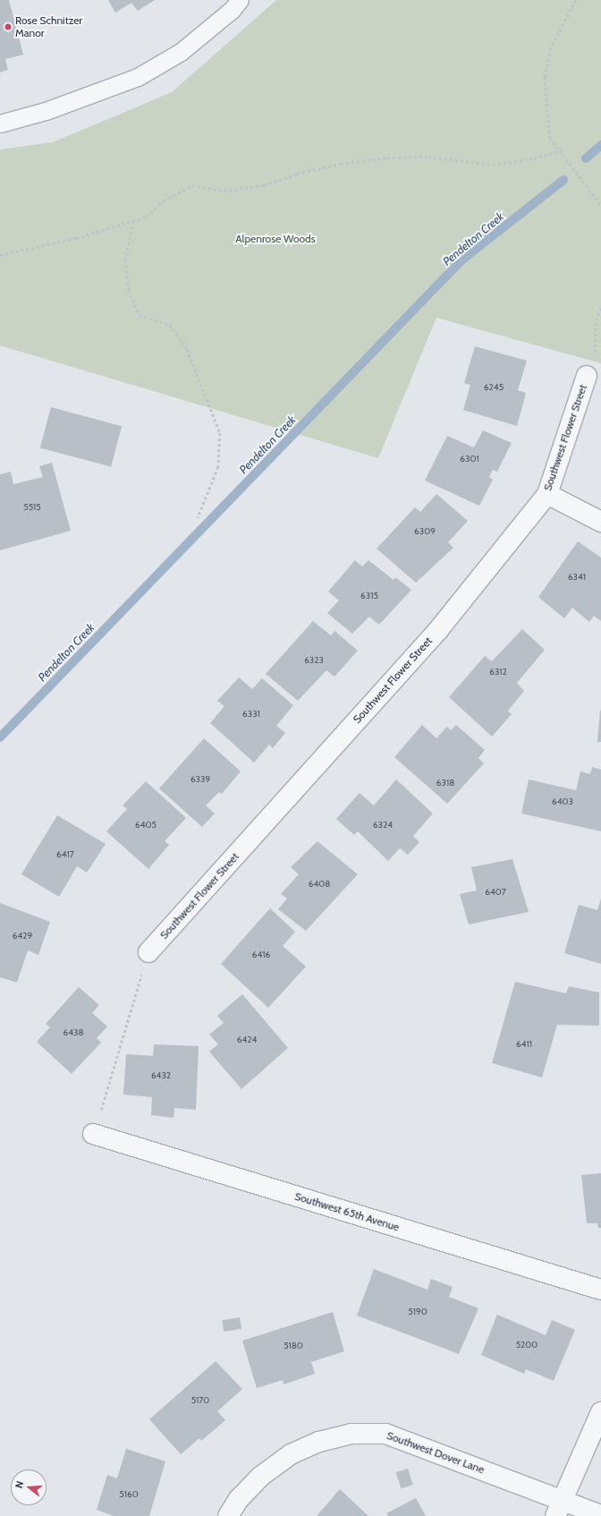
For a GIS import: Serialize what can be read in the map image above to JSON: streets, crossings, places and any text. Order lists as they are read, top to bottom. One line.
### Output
{"streets":{"street":["Southwest Flower Street","Southwest 65th Avenue","Southwest Dover Lane"]},"water":["Pendelton Creek"],"parks":["Alpenrose Woods"],"places":["Rose Schnitzer Manor"],"house_numbers":["6245","6301","5515","6309","6341","6315","6323","6312","6331","6339","6318","6403","6405","6324","6417","6408","6407","6429","6416","6438","6424","6411","6432","5190","5200","5180","5170","5160"],"north":"left"}
